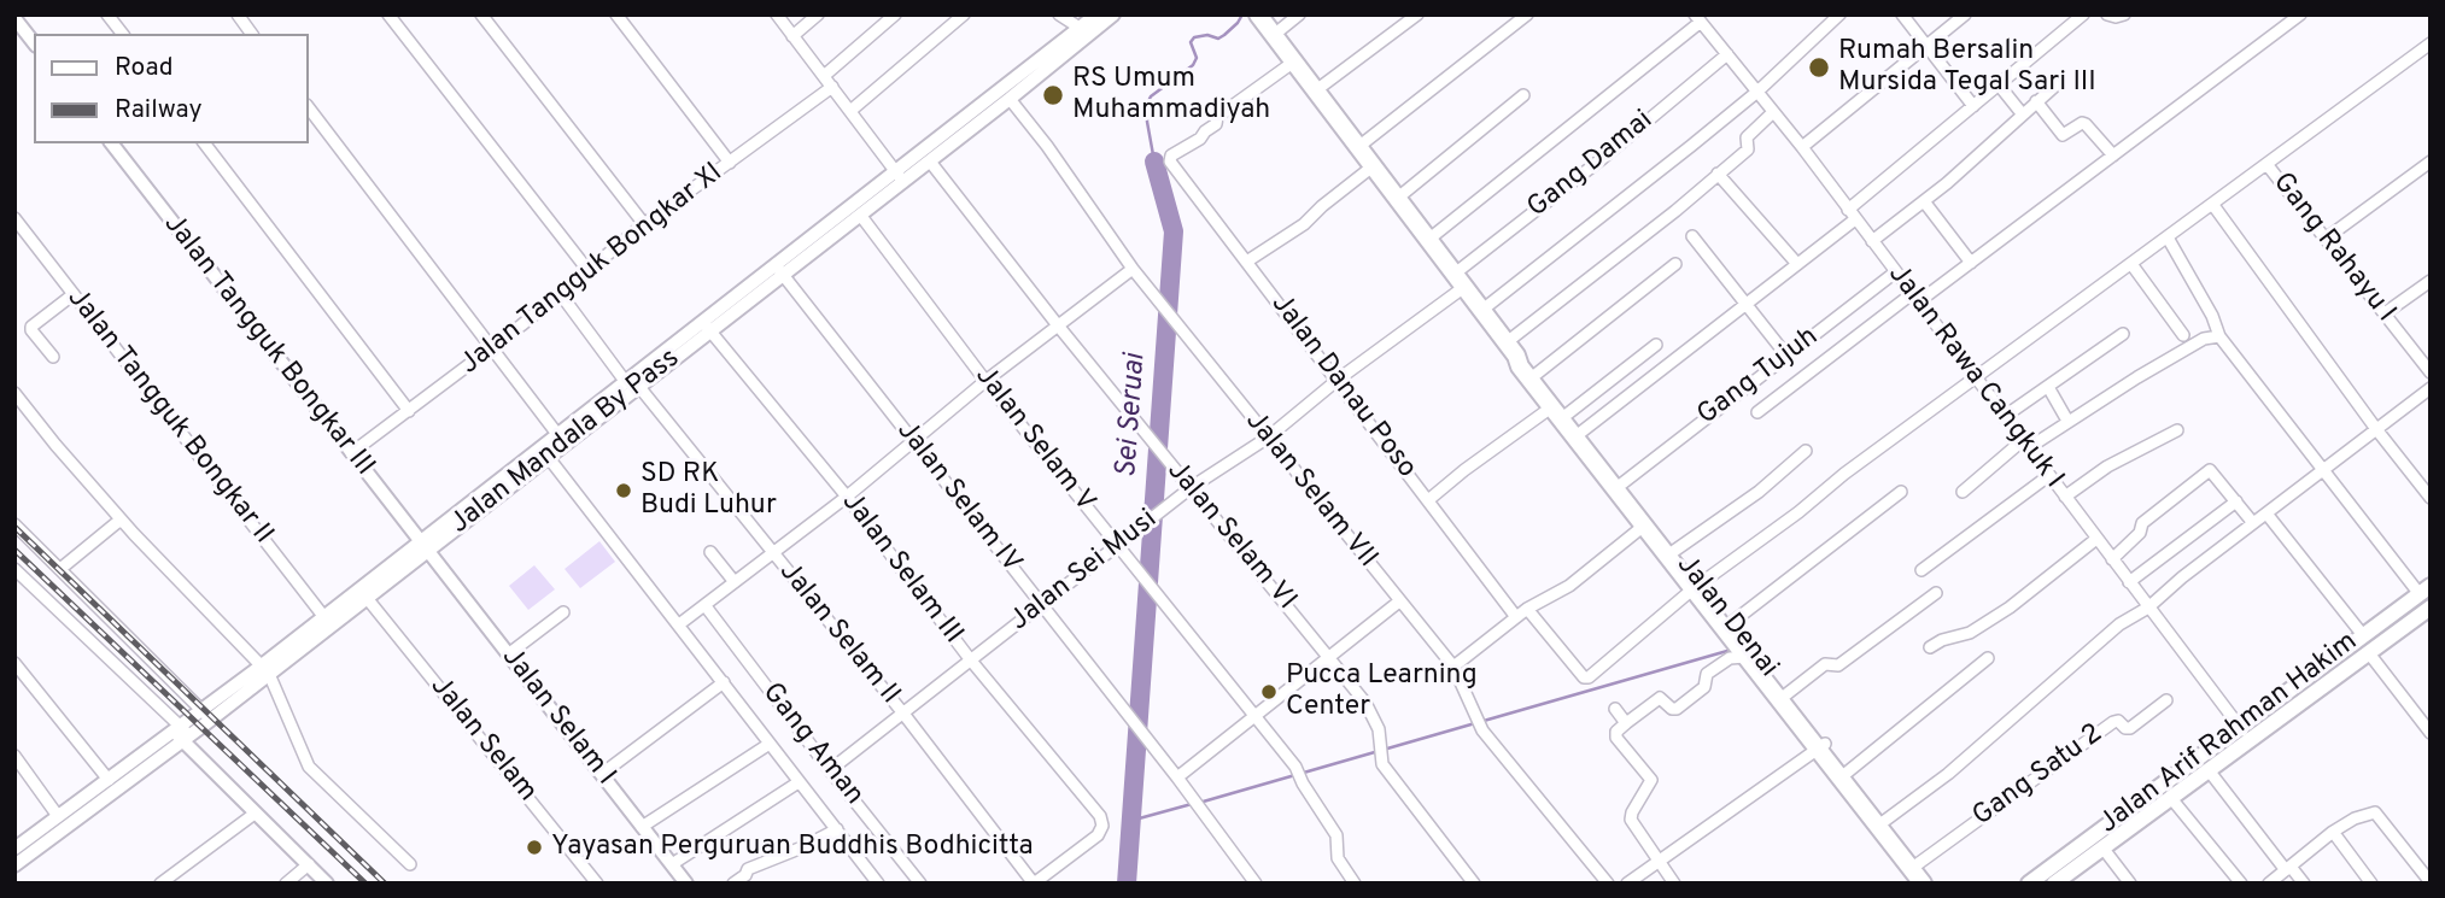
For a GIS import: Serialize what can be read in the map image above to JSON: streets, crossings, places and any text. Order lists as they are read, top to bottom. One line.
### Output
{"streets":{"main road":["Jalan Denai","Jalan Arif Rahman Hakim"],"street":["Gang Damai","Gang Rahayu I","Jalan Tangguk Bongkar XI","Jalan Tangguk Bongkar III","Gang Tujuh","Jalan Rawa Cangkuk I","Jalan Danau Poso","Jalan Tangguk Bongkar II","Jalan Selam V","Jalan Mandala By Pass","Jalan Selam VII","Jalan Selam IV","Jalan Selam VI","Jalan Selam III","Jalan Sei Musi","Jalan Selam II","Jalan Selam I","Jalan Selam","Gang Aman","Gang Satu 2"]},"crossings":[["Gang Damai","Jalan Rawa Cangkuk I"],["Gang Damai","Jalan Sei Musi"],["Gang Damai","Jalan Denai"],["Jalan Tangguk Bongkar XI","Jalan Tangguk Bongkar III"],["Jalan Tangguk Bongkar III","Jalan Mandala By Pass"],["Jalan Tangguk Bongkar III","Jalan Selam I"],["Gang Tujuh","Jalan Rawa Cangkuk I"],["Gang Tujuh","Jalan Denai"],["Jalan Rawa Cangkuk I","Jalan Arif Rahman Hakim"],["Jalan Danau Poso","Jalan Sei Musi"],["Jalan Danau Poso","Jalan Denai"],["Jalan Tangguk Bongkar II","Jalan Mandala By Pass"],["Jalan Selam V","Jalan Mandala By Pass"],["Jalan Selam V","Jalan Sei Musi"],["Jalan Mandala By Pass","Jalan Selam VII"],["Jalan Mandala By Pass","Jalan Selam IV"],["Jalan Mandala By Pass","Jalan Selam VI"],["Jalan Mandala By Pass","Jalan Selam III"],["Jalan Mandala By Pass","Jalan Selam II"],["Jalan Mandala By Pass","Jalan Selam I"],["Jalan Mandala By Pass","Jalan Selam"],["Jalan Selam VII","Jalan Sei Musi"],["Jalan Selam IV","Jalan Sei Musi"],["Jalan Selam VI","Jalan Sei Musi"],["Jalan Selam III","Jalan Sei Musi"],["Jalan Selam III","Jalan Selam II"],["Jalan Sei Musi","Jalan Denai"],["Jalan Sei Musi","Jalan Selam II"],["Jalan Sei Musi","Gang Aman"],["Jalan Denai","Gang Satu 2"]],"water":["Sei Seruai"],"places":["Rumah Bersalin Mursida Tegal Sari III","RS Umum Muhammadiyah","SD RK Budi Luhur","Pucca Learning Center","Yayasan Perguruan Buddhis Bodhicitta"],"legend":["Road","Railway"]}
